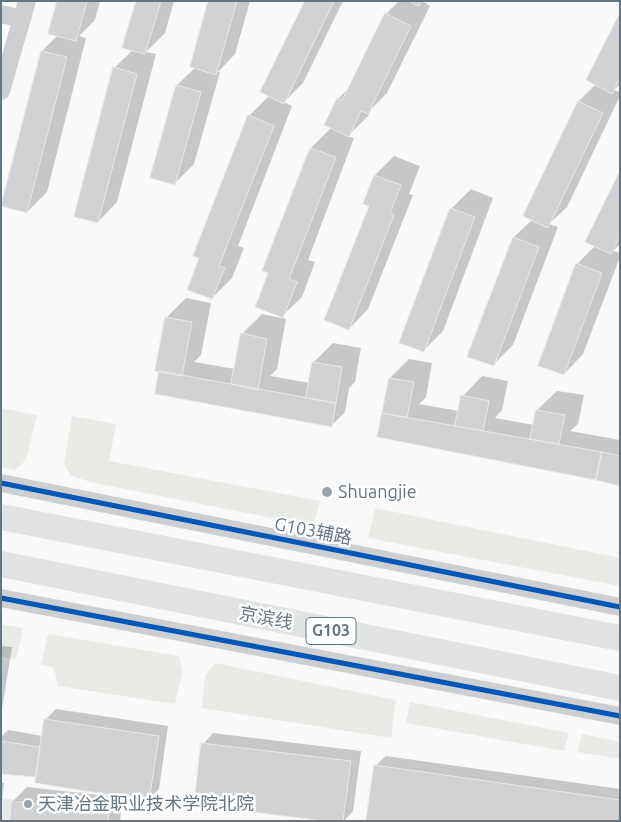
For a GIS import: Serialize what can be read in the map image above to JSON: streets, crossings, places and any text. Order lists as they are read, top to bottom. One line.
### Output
{"streets":{"highway":["京滨线","G103"],"street":["G103辅路"]},"places":["Shuangjie","天津冶金职业技术学院北院"]}
